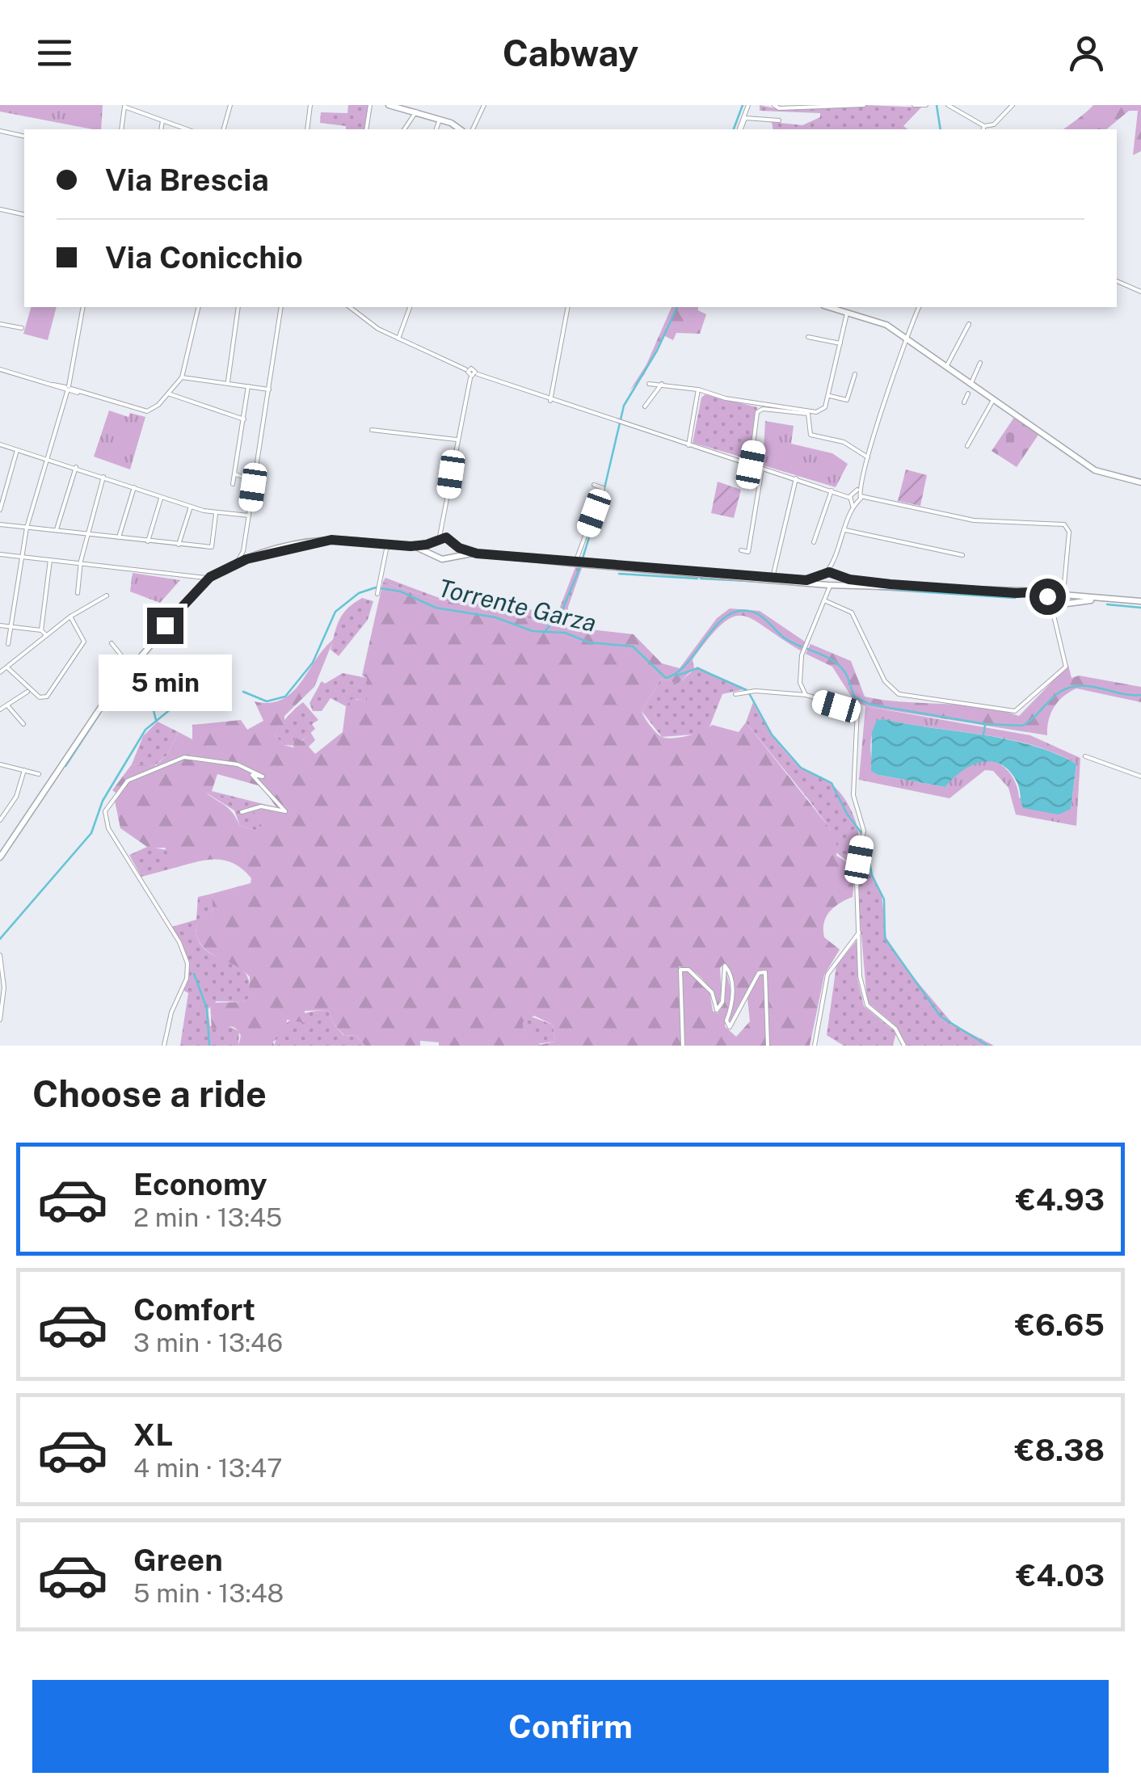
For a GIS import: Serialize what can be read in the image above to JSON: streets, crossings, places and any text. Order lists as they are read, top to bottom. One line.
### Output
{"water":["Torrente Garza"],"page":{"header":"Cabway","banner":["Via Brescia","Via Conicchio"],"bubble":"5 min","heading":"Choose a ride","list":[{"name":"Economy","note":"2 min · 13:45","value":"€4.93"},{"name":"Comfort","note":"3 min · 13:46","value":"€6.65"},{"name":"XL","note":"4 min · 13:47","value":"€8.38"},{"name":"Green","note":"5 min · 13:48","value":"€4.03"}],"buttons":"Confirm"}}
